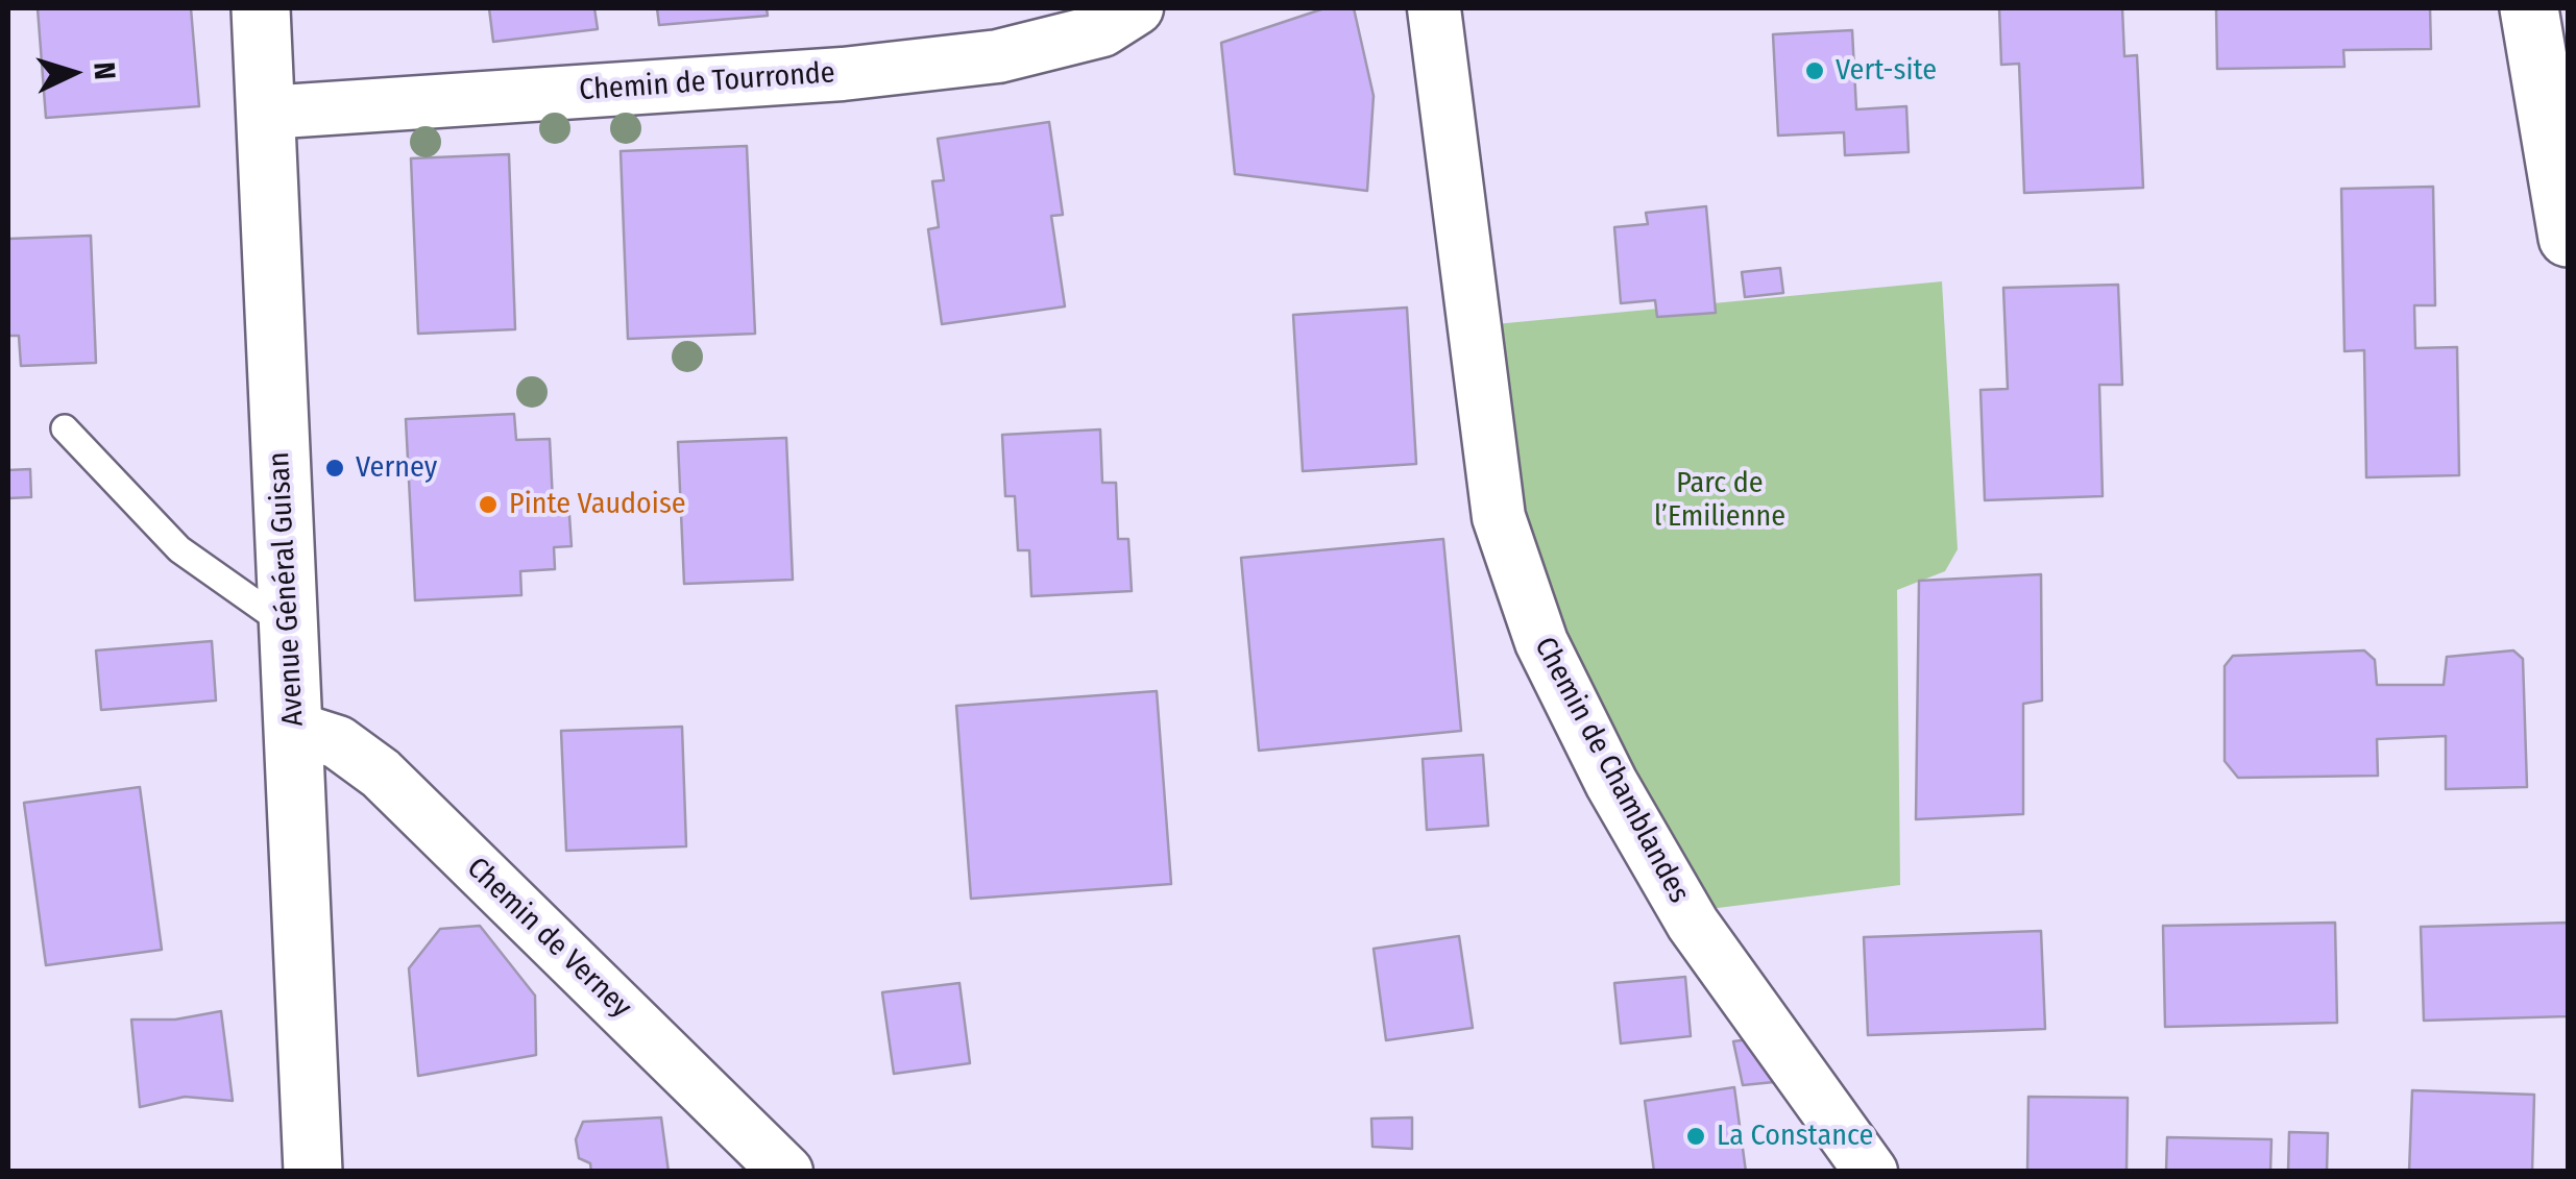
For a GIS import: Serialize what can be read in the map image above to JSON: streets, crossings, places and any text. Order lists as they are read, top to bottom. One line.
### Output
{"streets":{"main road":["Avenue Général Guisan"],"street":["Chemin de Tourronde","Chemin de Chamblandes","Chemin de Verney"]},"crossings":[["Chemin de Tourronde","Avenue Général Guisan"],["Avenue Général Guisan","Chemin de Verney"]],"parks":["Parc de l’Emilienne"],"places":["Vert-site","Verney","Pinte Vaudoise","La Constance"],"north":"right"}
